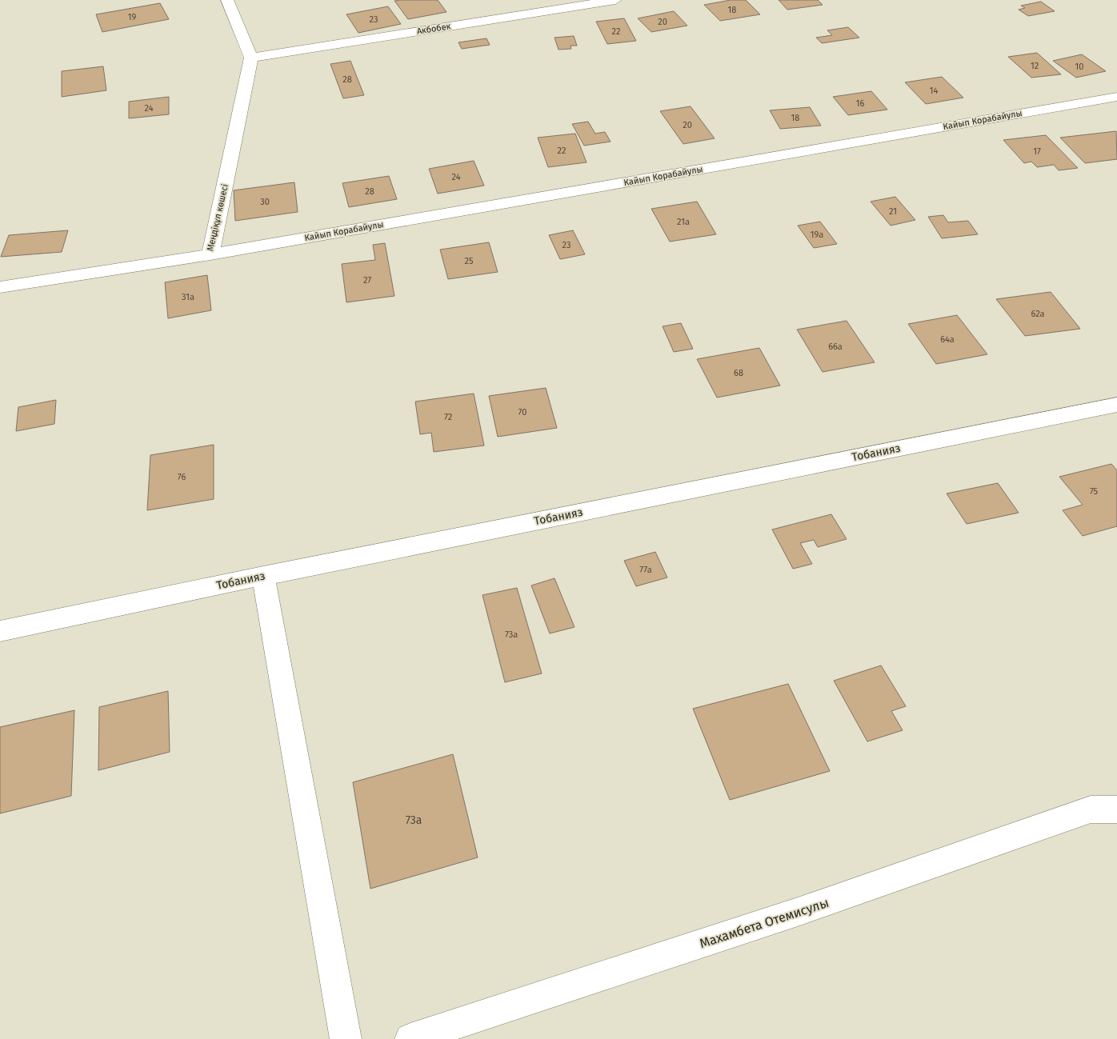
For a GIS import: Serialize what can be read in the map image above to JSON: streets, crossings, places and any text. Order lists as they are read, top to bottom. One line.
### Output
{"streets":{"street":["Акбобек","Кайып Корабайулы","Меңдіқұл көшесі","Тобанияз","Махамбета Отемисулы"]},"crossings":[["Акбобек","Меңдіқұл көшесі"],["Кайып Корабайулы","Меңдіқұл көшесі"]],"house_numbers":["18","19","23","20","22","12","10","28","14","16","24","18","20","22","17","24","28","30","21","21а","19а","23","25","27","31а","62а","64а","66а","68","70","72","76","75","77а","73а","73а"]}
